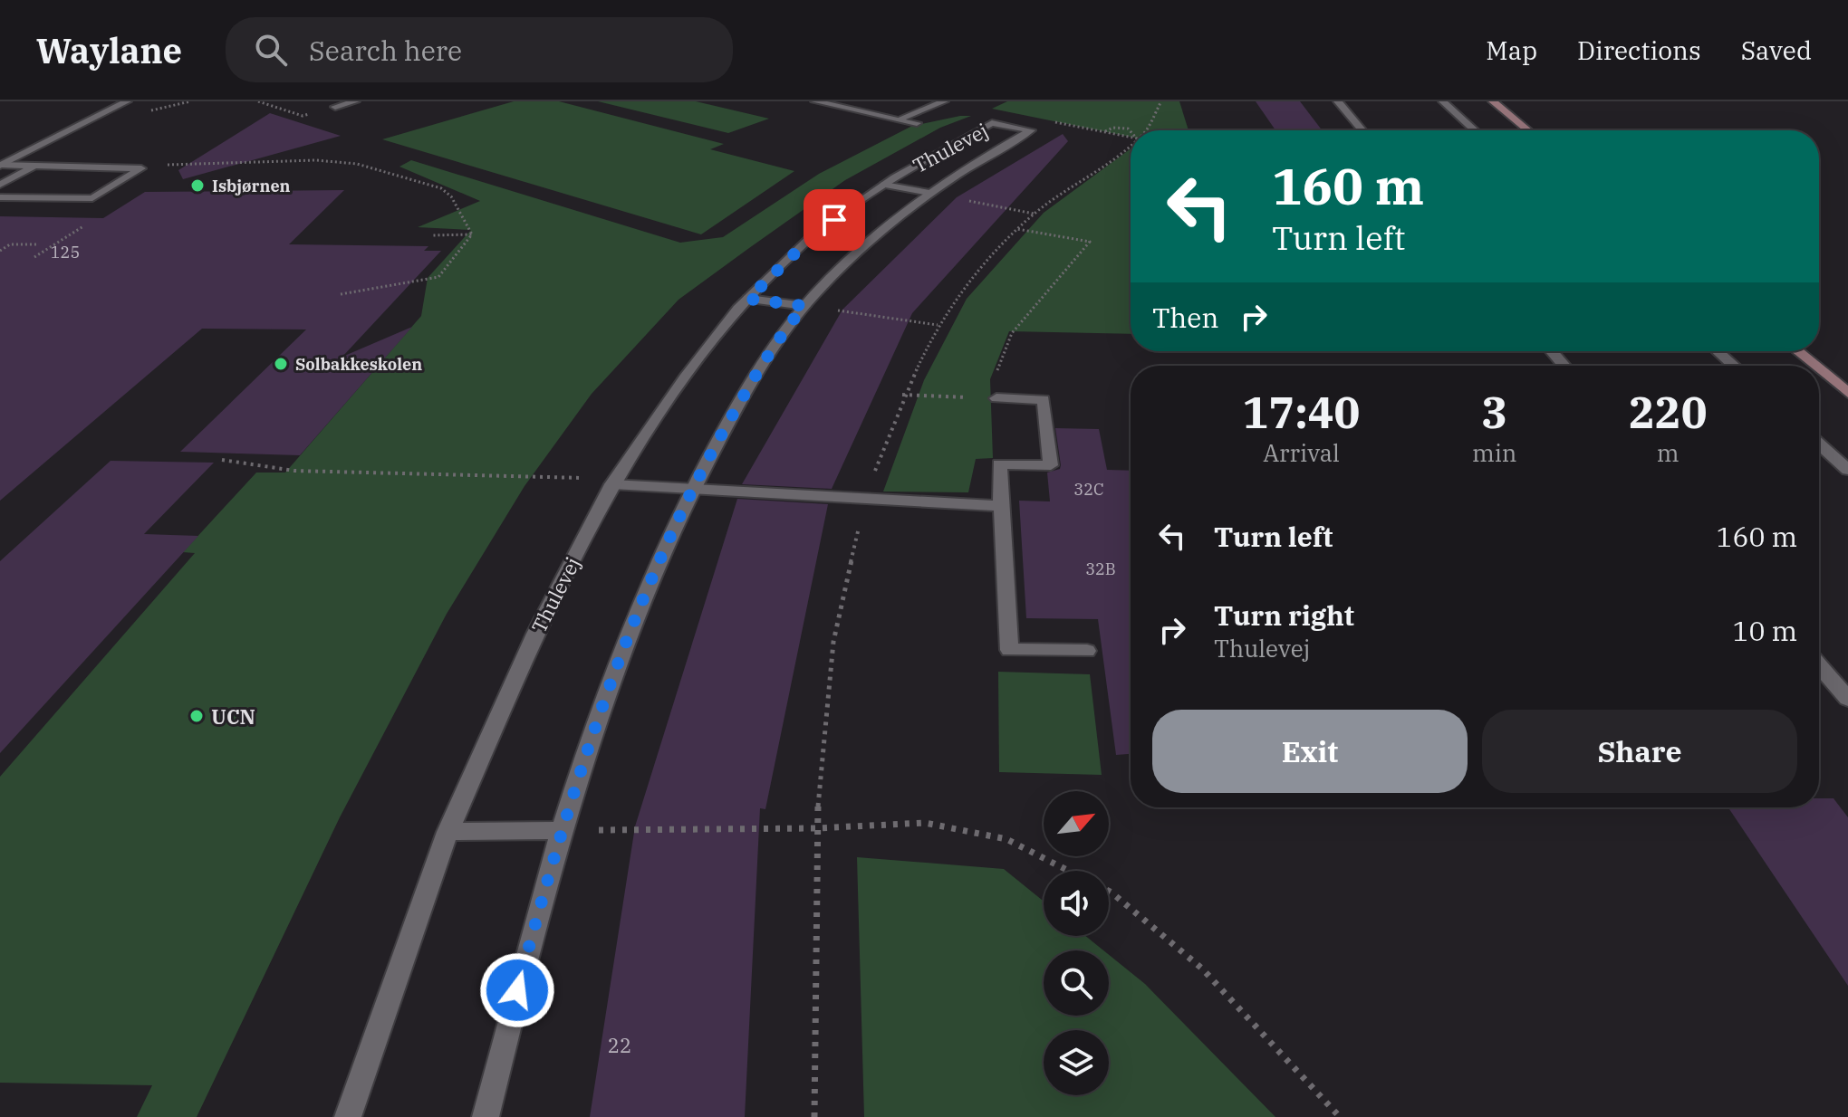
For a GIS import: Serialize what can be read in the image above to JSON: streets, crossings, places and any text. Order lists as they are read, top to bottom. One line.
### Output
{"streets":{"street":["Thulevej"]},"places":["Isbjørnen","Solbakkeskolen","UCN"],"house_numbers":["125","32C","32B","22"],"north":"top right","page":{"header":"Waylane","search":"Search here","nav":["Map","Directions","Saved"],"turn":["160 m","Turn left"],"then":"Then","eta":["17:40","Arrival","3","min","220","m"],"list":[{"name":"Turn left","value":"160 m"},{"name":"Turn right","note":"Thulevej","value":"10 m"}],"buttons":["Exit","Share"]}}
